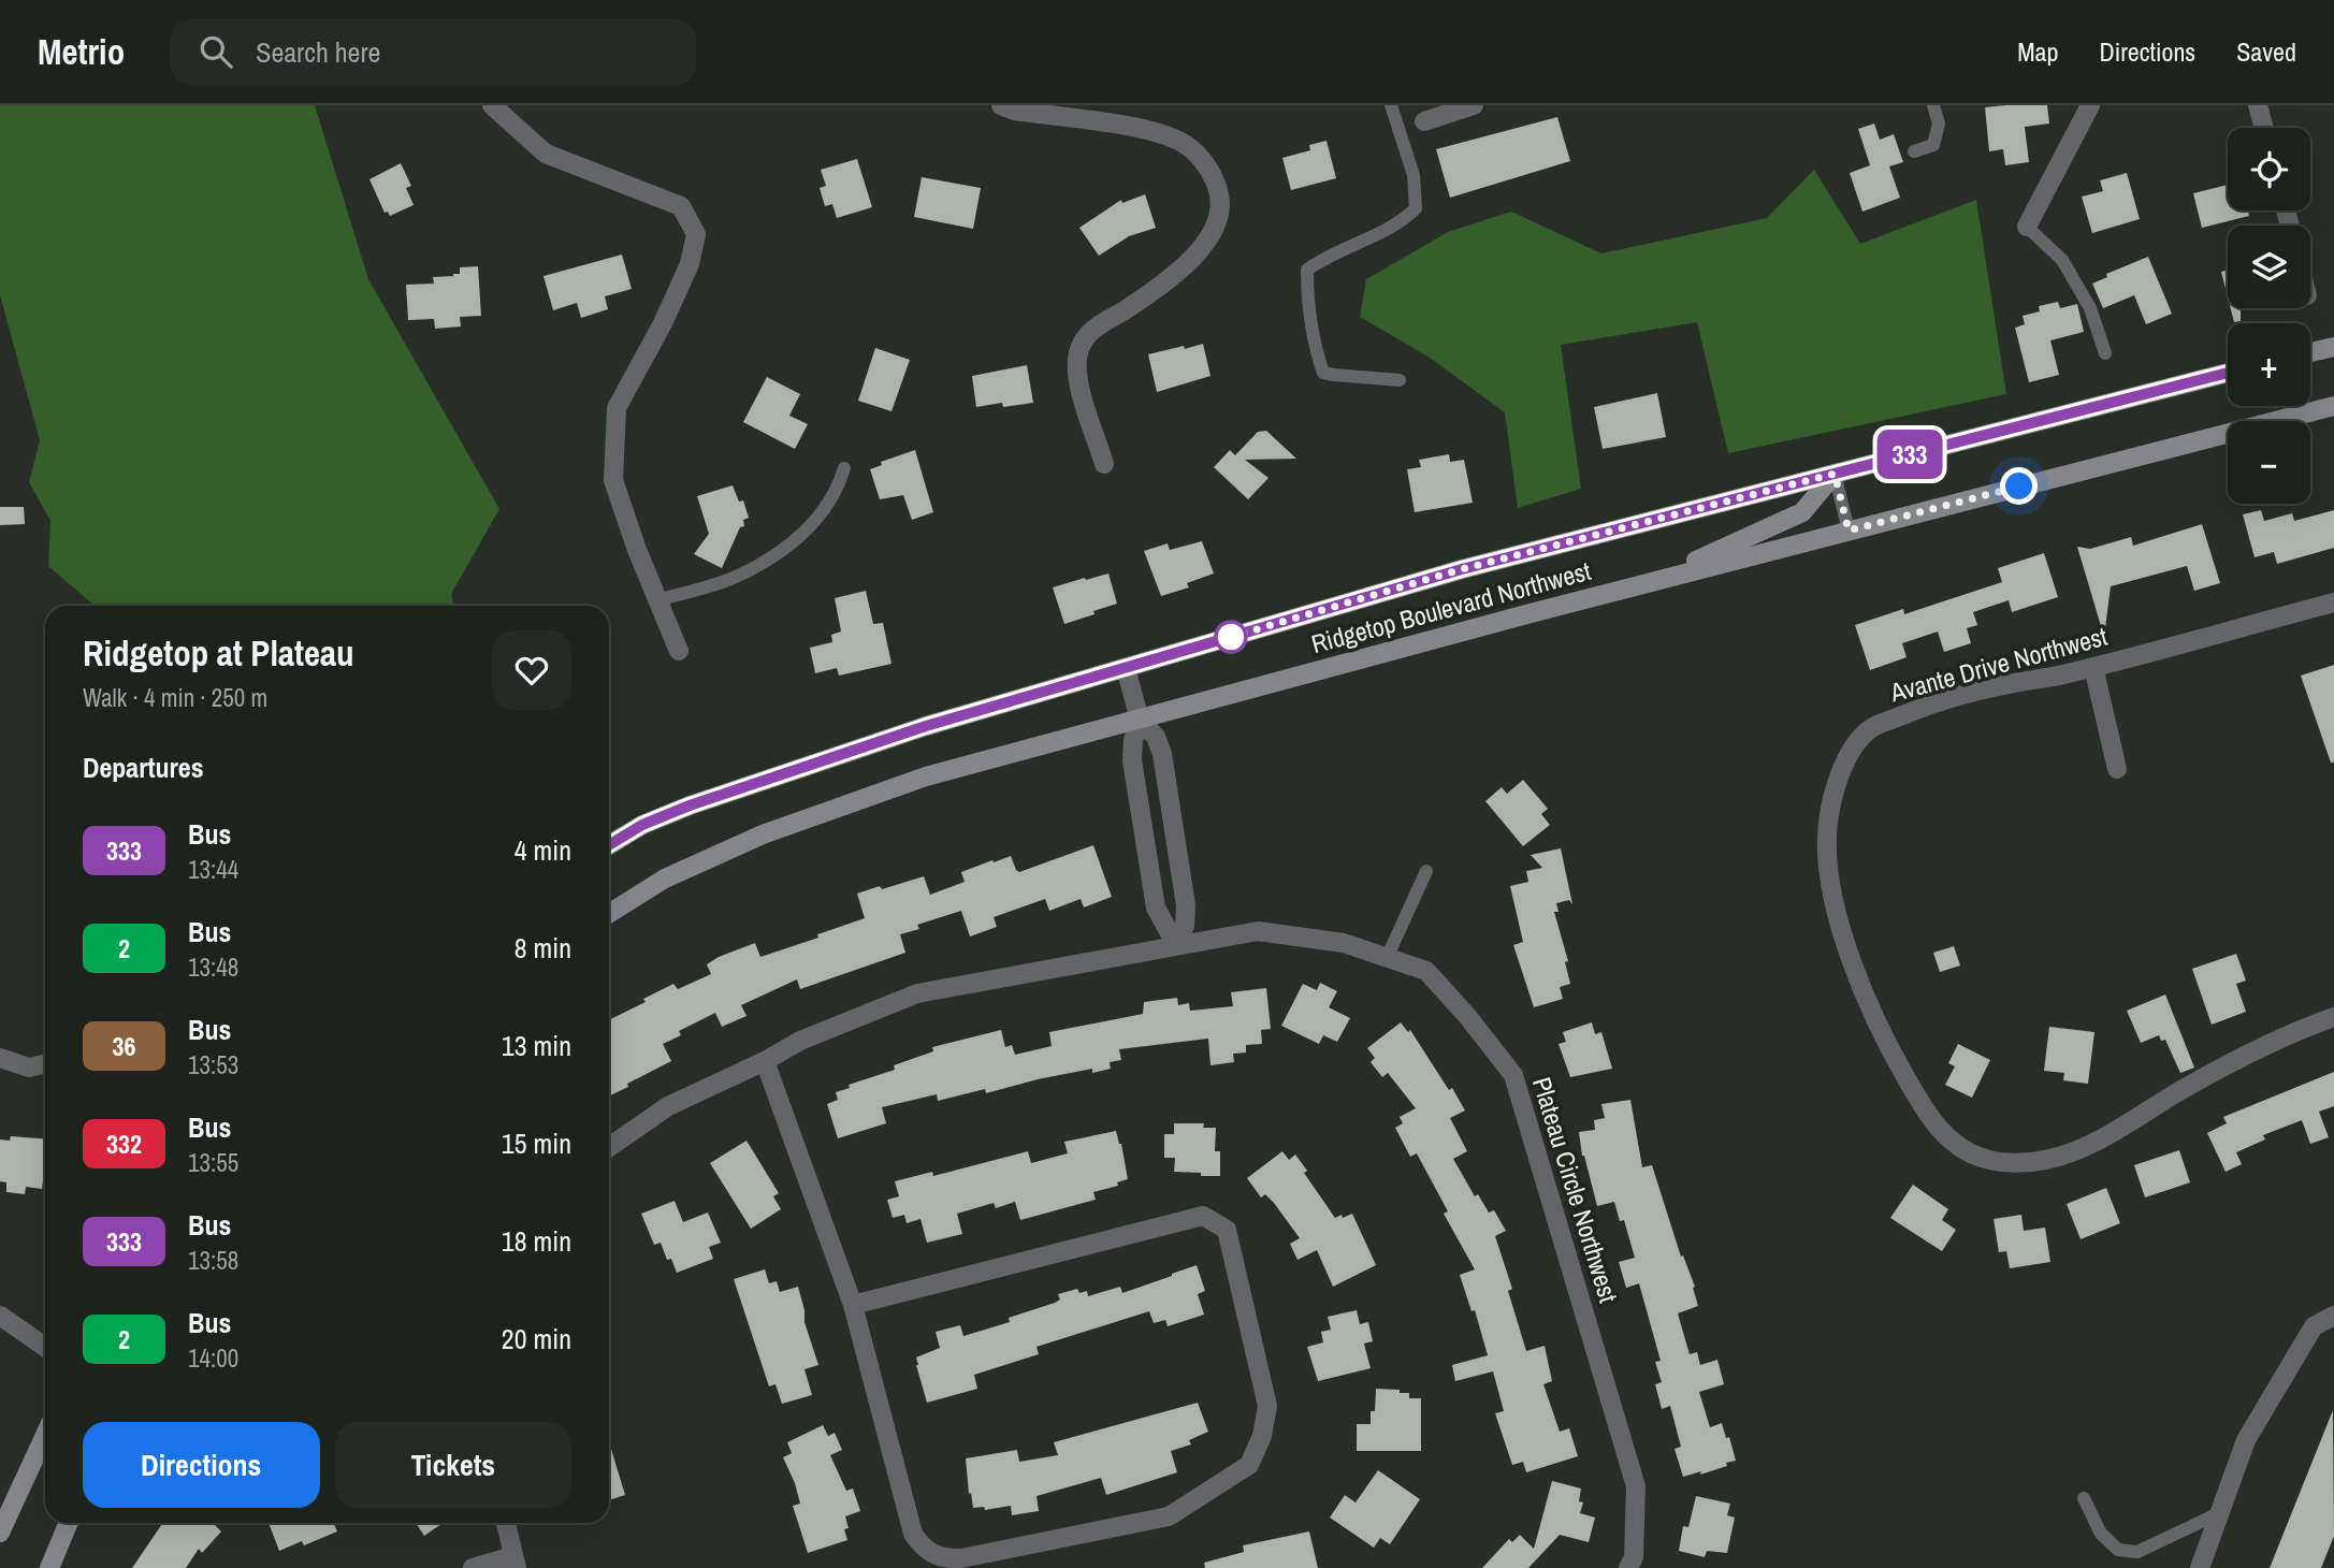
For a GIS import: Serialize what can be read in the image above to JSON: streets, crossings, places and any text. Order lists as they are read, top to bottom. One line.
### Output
{"streets":{"main road":["Ridgetop Boulevard Northwest"],"street":["Avante Drive Northwest","Plateau Circle Northwest"]},"lines":["bus line 333"],"page":{"header":"Metrio","search":"Search here","nav":["Map","Directions","Saved"],"on_map":"333","map_buttons":["+","−"],"heading":[["Ridgetop at Plateau","Walk · 4 min · 250 m"],"Departures"],"list":[{"mark":"333","name":"Bus","note":"13:44","value":"4 min"},{"mark":"2","name":"Bus","note":"13:48","value":"8 min"},{"mark":"36","name":"Bus","note":"13:53","value":"13 min"},{"mark":"332","name":"Bus","note":"13:55","value":"15 min"},{"mark":"333","name":"Bus","note":"13:58","value":"18 min"},{"mark":"2","name":"Bus","note":"14:00","value":"20 min"}],"buttons":["Directions","Tickets"]}}
